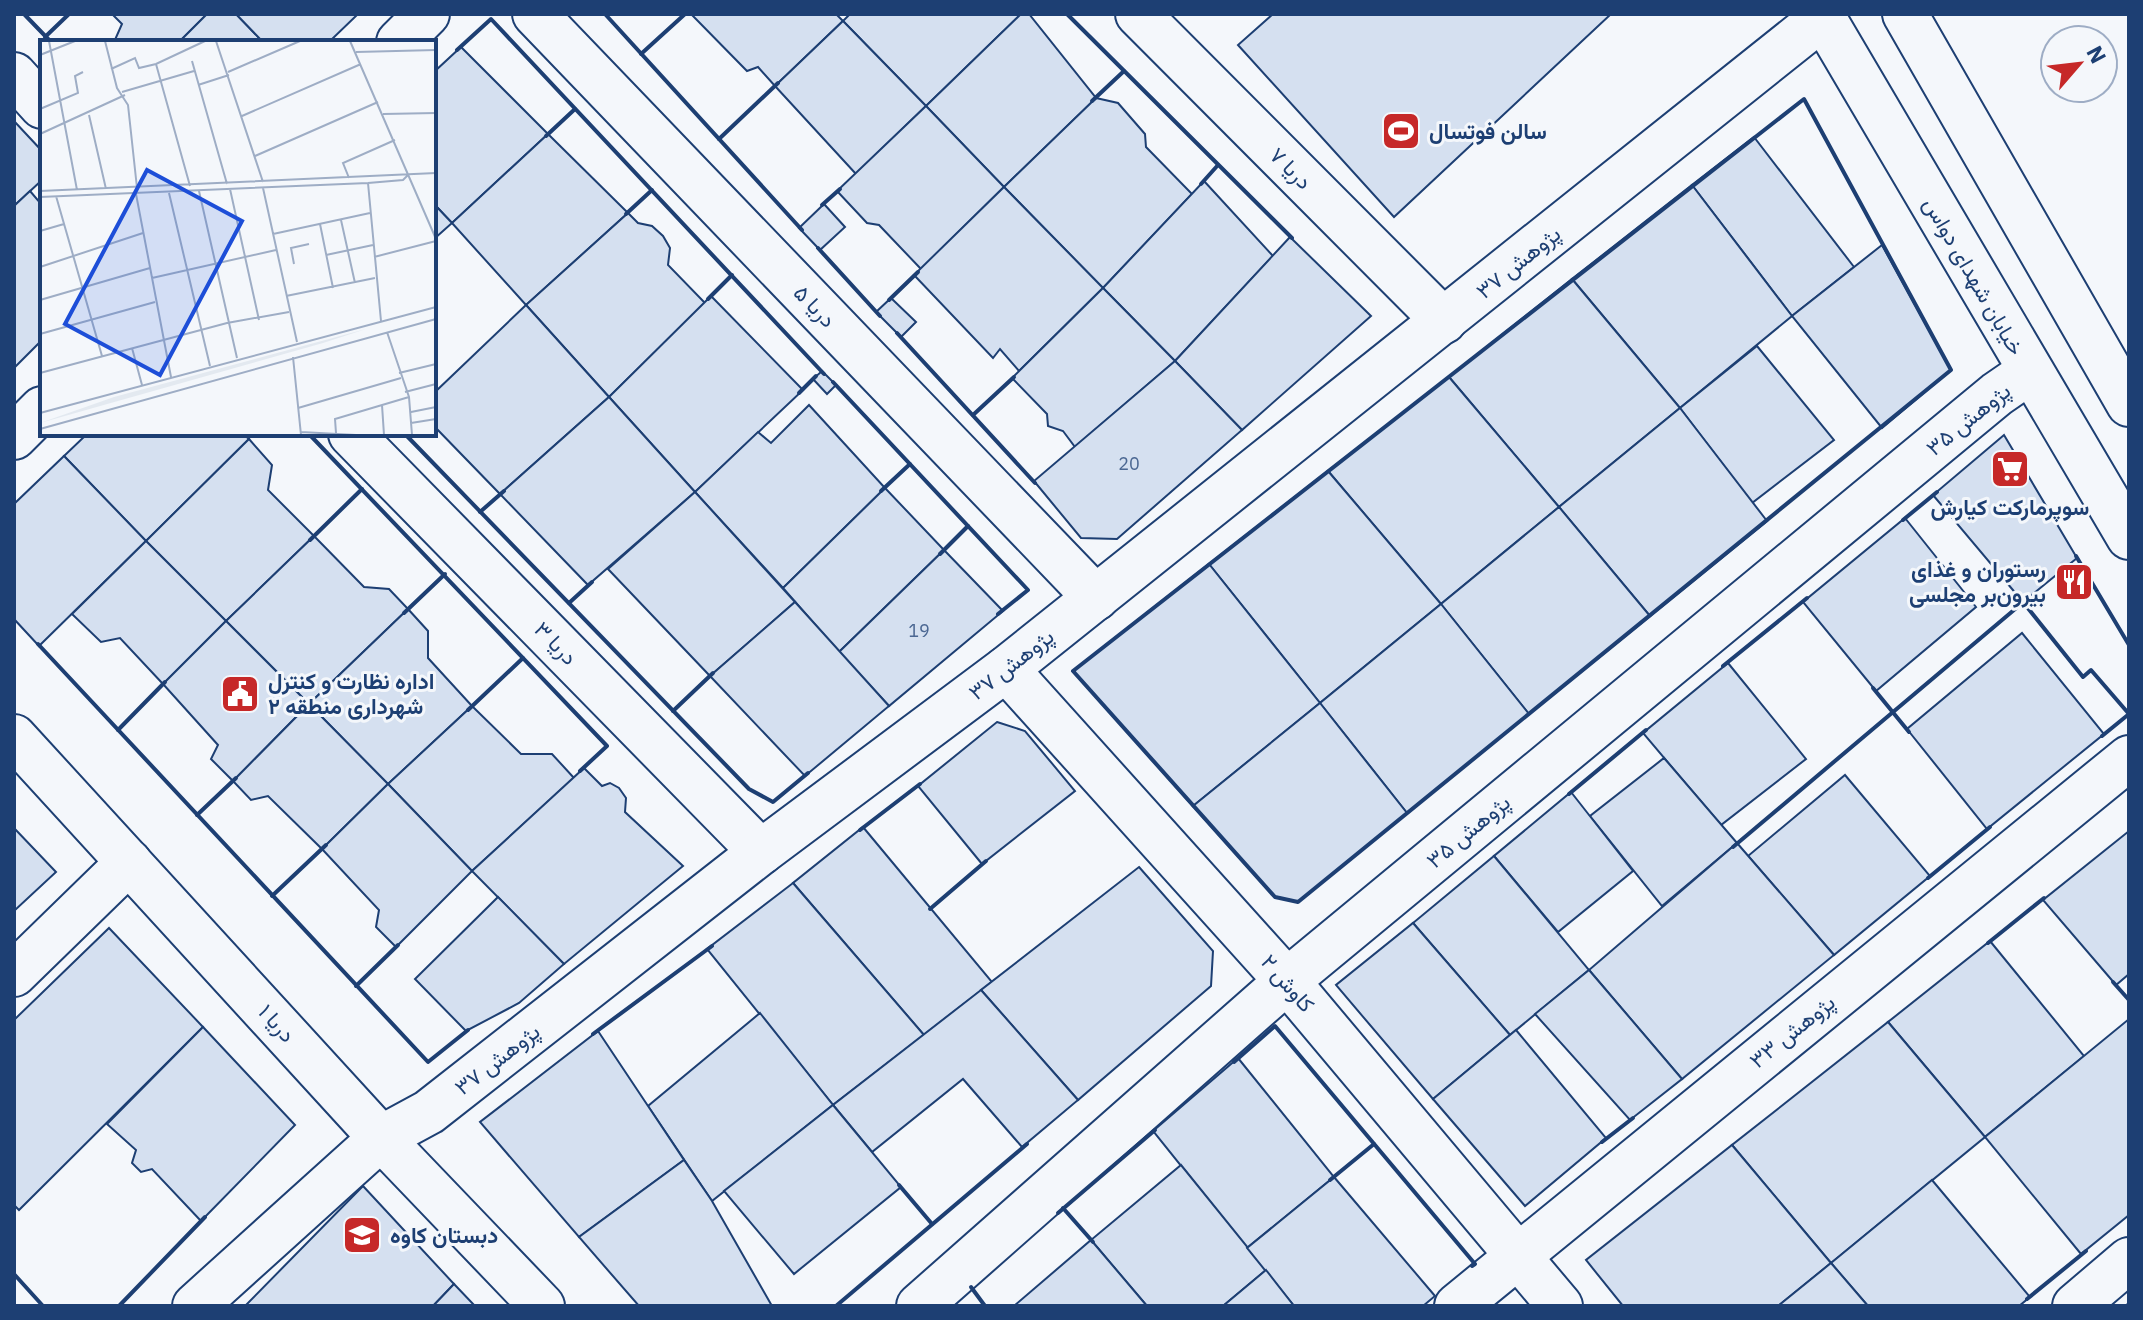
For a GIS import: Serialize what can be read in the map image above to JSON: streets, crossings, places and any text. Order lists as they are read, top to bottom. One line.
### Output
{"streets":{"street":["دریا ۷","پژوهش ۳۷","خیابان شهدای دواس","دریا ۵","پژوهش ۳۵","دریا ۳","کاوش ۲","دریا ۱","پژوهش ۳۳"]},"crossings":[["دریا ۷","پژوهش ۳۷"],["پژوهش ۳۷","خیابان شهدای دواس"],["پژوهش ۳۷","دریا ۵"],["پژوهش ۳۷","دریا ۳"],["پژوهش ۳۷","کاوش ۲"],["پژوهش ۳۷","دریا ۱"],["خیابان شهدای دواس","پژوهش ۳۵"],["پژوهش ۳۵","کاوش ۲"],["کاوش ۲","پژوهش ۳۳"]],"places":{"sports":["سالن فوتسال"],"supermarket":["سوپرمارکت کیارش"],"restaurant":["رستوران و غذای بیرون‌بر مجلسی"],"public building":["اداره‌ نظارت و کنترل شهرداری منطقه ۲"],"school or university":["دبستان کاوه"]},"house_numbers":["20","19"],"north":"top right"}
